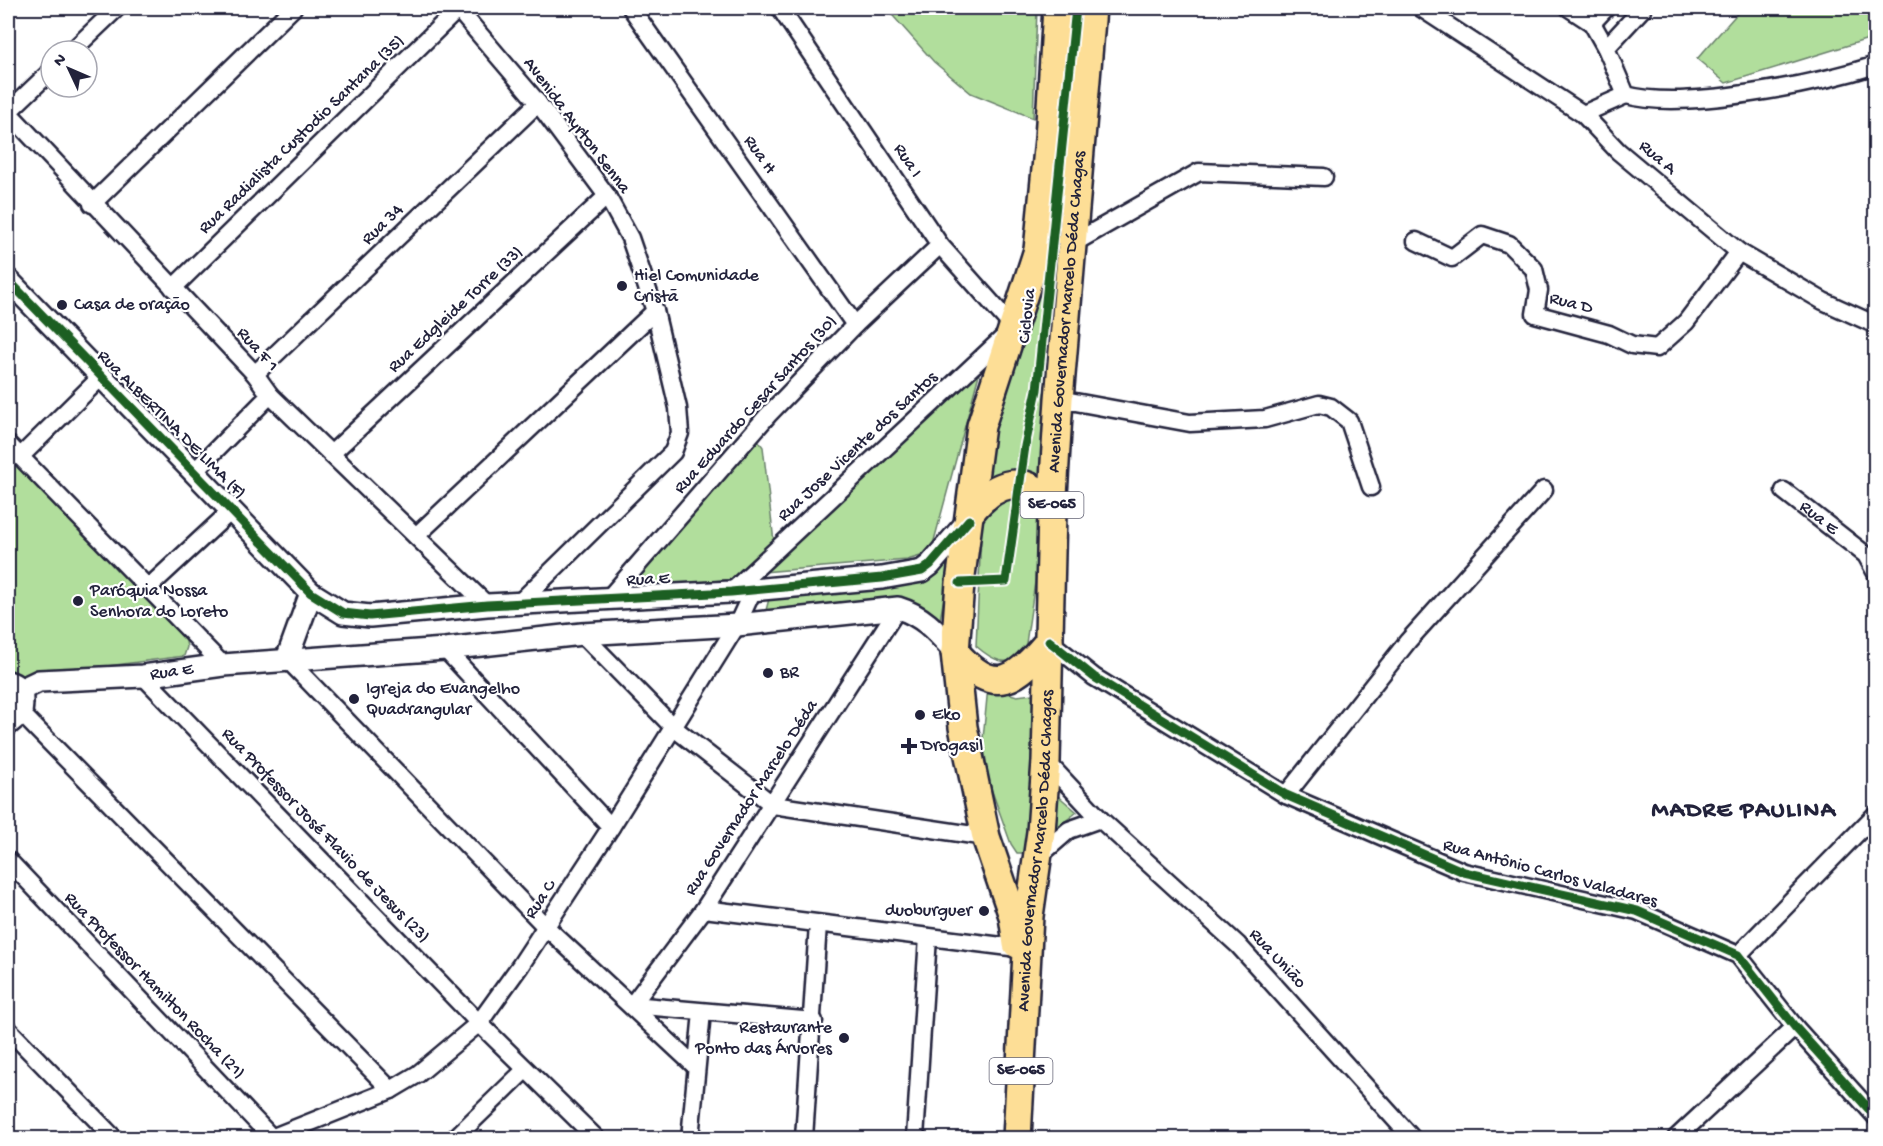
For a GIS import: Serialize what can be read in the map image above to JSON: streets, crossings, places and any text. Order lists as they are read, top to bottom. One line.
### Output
{"streets":{"main road":["Avenida Governador Marcelo Déda Chagas","SE-065"],"street":["Avenida Ayrton Senna","Rua Radialista Custodio Santana (35)","Rua H","Rua A","Rua I","Rua 34","Rua D","Rua Edgleide Torre (33)","Rua F 1","Rua Eduardo Cesar Santos (30)","Rua ALBERTINA DE LIMA (F)","Rua Jose Vicente dos Santos","Rua E","Rua Governador Marcelo Déda","Rua Professor José Flavio de Jesus (23)","Rua Antônio Carlos Valadares","Rua C","Rua União","Rua Professor Hamilton Rocha (21)"],"cycle path":["Ciclovia"]},"crossings":[["Avenida Ayrton Senna","Rua Radialista Custodio Santana (35)"],["Avenida Ayrton Senna","Rua 34"],["Avenida Ayrton Senna","Rua Edgleide Torre (33)"],["Avenida Ayrton Senna","Rua E"],["Rua Radialista Custodio Santana (35)","Rua F 1"],["Rua H","Rua Eduardo Cesar Santos (30)"],["Rua A","Rua D"],["Rua I","Avenida Governador Marcelo Déda Chagas"],["Rua I","Rua Eduardo Cesar Santos (30)"],["Rua I","Rua Jose Vicente dos Santos"],["Rua 34","Rua F 1"],["Rua Edgleide Torre (33)","Rua F 1"],["Avenida Governador Marcelo Déda Chagas","Rua Jose Vicente dos Santos"],["Avenida Governador Marcelo Déda Chagas","SE-065"],["Avenida Governador Marcelo Déda Chagas","Rua E"],["Avenida Governador Marcelo Déda Chagas","Rua Antônio Carlos Valadares"],["Avenida Governador Marcelo Déda Chagas","Rua União"],["Rua F 1","Rua E"],["Rua Eduardo Cesar Santos (30)","Rua E"],["Rua ALBERTINA DE LIMA (F)","Rua E"],["Rua Jose Vicente dos Santos","Rua E"],["Rua E","Rua Governador Marcelo Déda"],["Rua E","Rua Professor José Flavio de Jesus (23)"],["Rua E","Rua C"],["Rua Professor José Flavio de Jesus (23)","Rua C"],["Rua C","Rua Professor Hamilton Rocha (21)"]],"districts":["MADRE PAULINA"],"places":{"other":["Hiel Comunidade Cristã","Casa de oração","Paróquia Nossa Senhora do Loreto","BR","Igreja do Evangelho Quadrangular","Eko","duoburguer","Restaurante Ponto das Árvores"],"health":["Drogasil"]},"north":"top left"}
